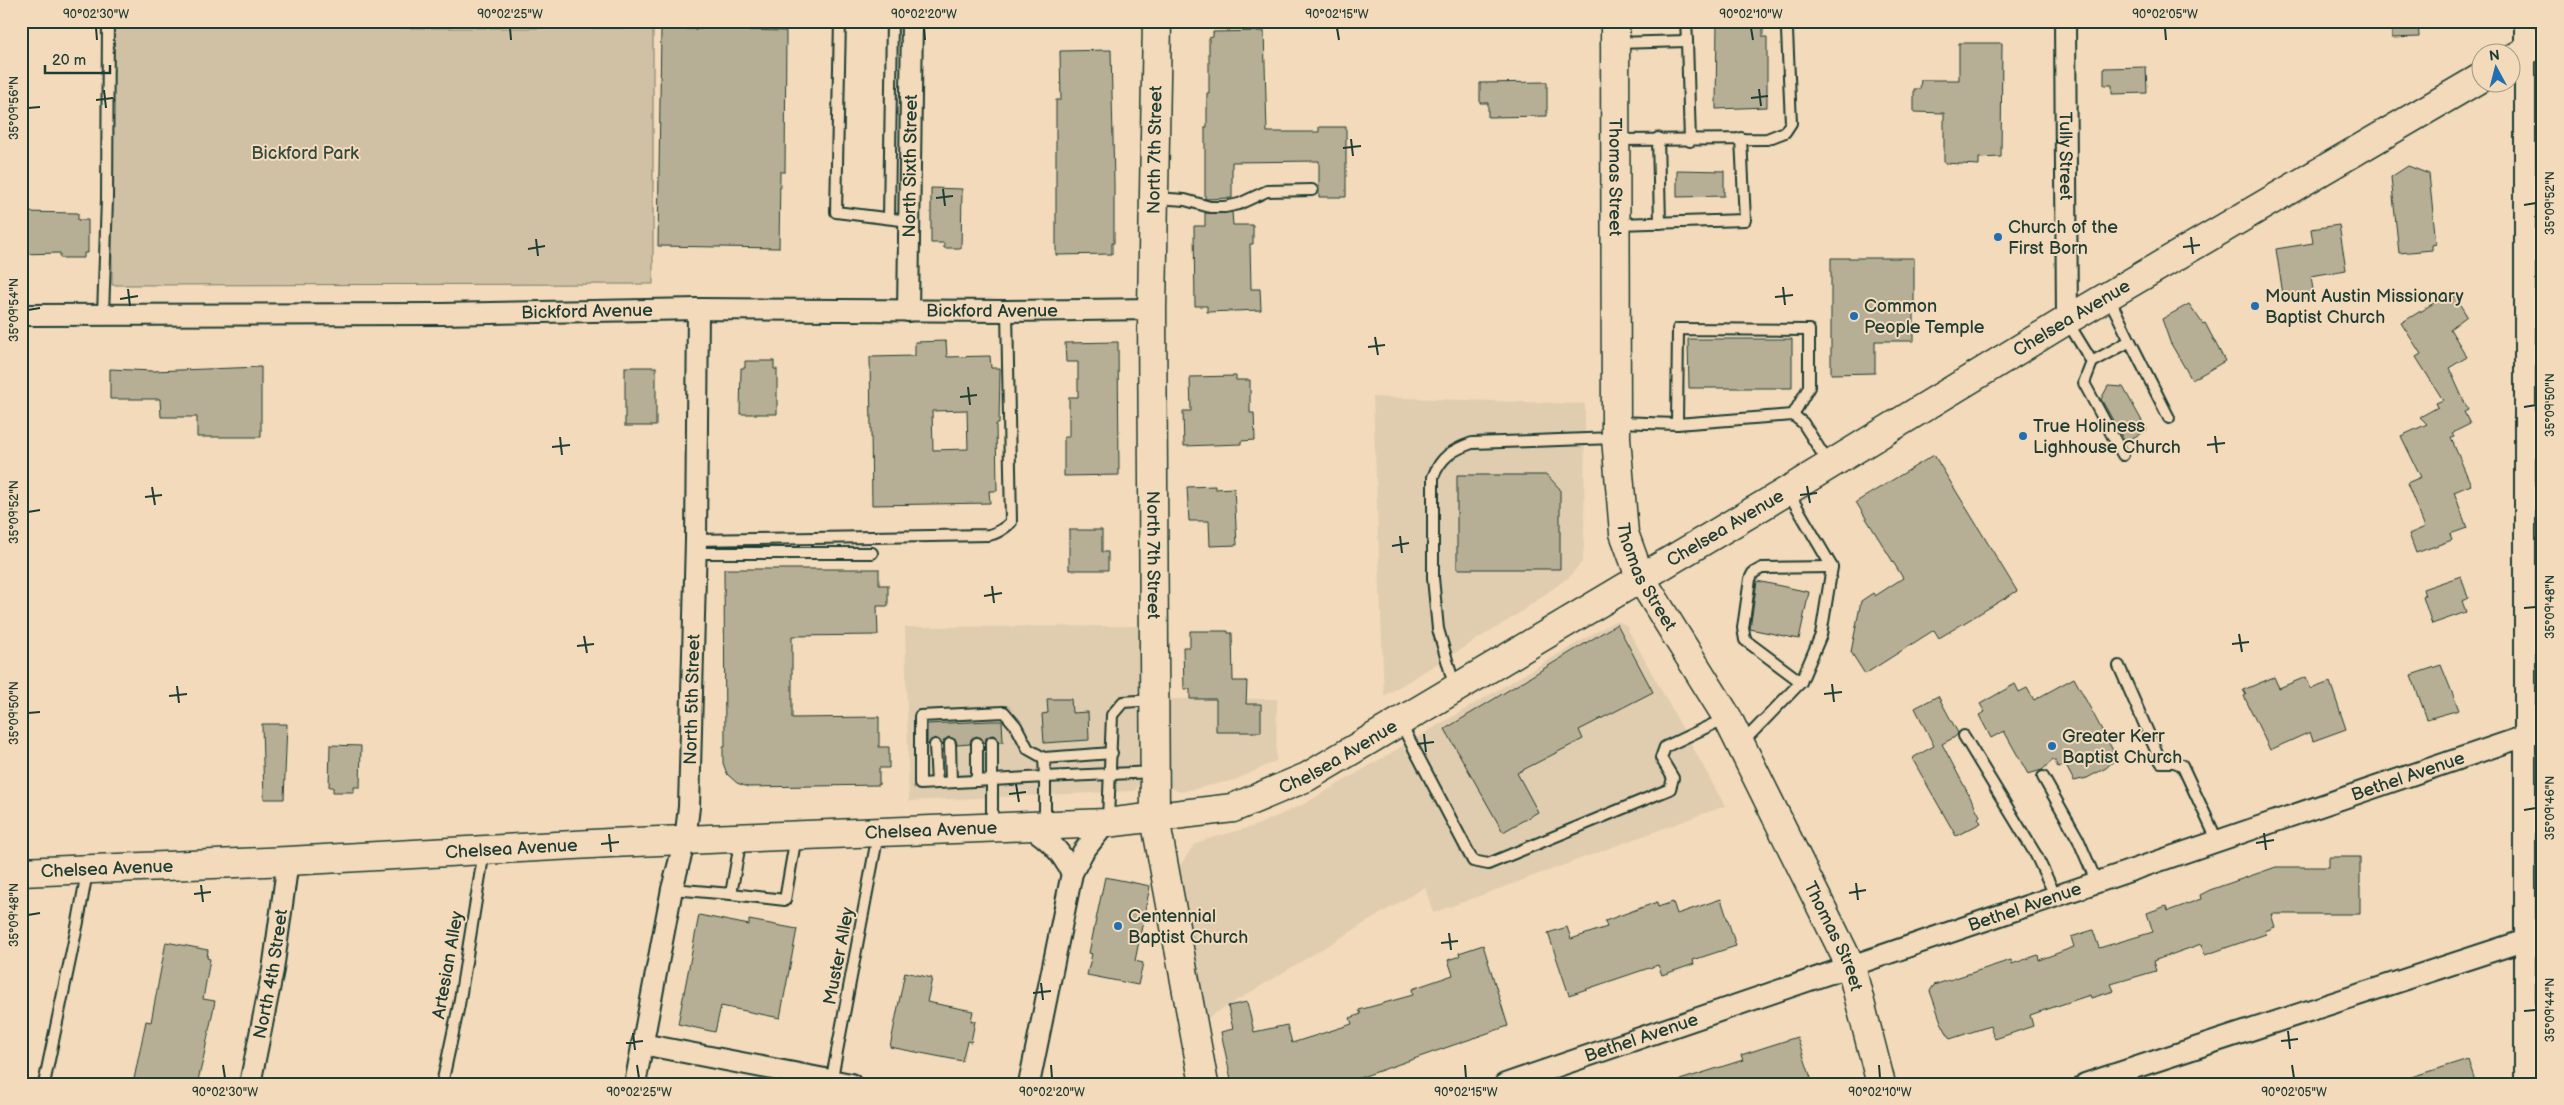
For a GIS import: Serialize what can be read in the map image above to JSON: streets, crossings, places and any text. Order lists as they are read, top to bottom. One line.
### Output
{"streets":{"main road":["North 7th Street","Thomas Street","Chelsea Avenue"],"street":["Tully Street","North Sixth Street","Bickford Avenue","North 5th Street","Bethel Avenue","North 4th Street"],"lane":["Muster Alley","Artesian Alley"]},"crossings":[["North 7th Street","Bickford Avenue"],["North 7th Street","Chelsea Avenue"],["Tully Street","Chelsea Avenue"],["North Sixth Street","Bickford Avenue"],["Thomas Street","Chelsea Avenue"],["Thomas Street","Bethel Avenue"],["Bickford Avenue","North 5th Street"],["Chelsea Avenue","North 5th Street"],["Chelsea Avenue","Muster Alley"],["Chelsea Avenue","Artesian Alley"],["Chelsea Avenue","North 4th Street"]],"parks":["Bickford Park"],"places":["Church of the First Born","Mount Austin Missionary Baptist Church","Common People Temple","True Holiness Lighhouse Church","Greater Kerr Baptist Church","Centennial Baptist Church"],"scale_bar":"20 m","north":"top","coordinates":["90°02'30\"W","90°02'25\"W","90°02'20\"W","90°02'15\"W","90°02'10\"W","90°02'05\"W","35°09'56\"N","35°09'52\"N","35°09'54\"N","35°09'50\"N","35°09'48\"N","35°09'46\"N","35°09'44\"N"]}
